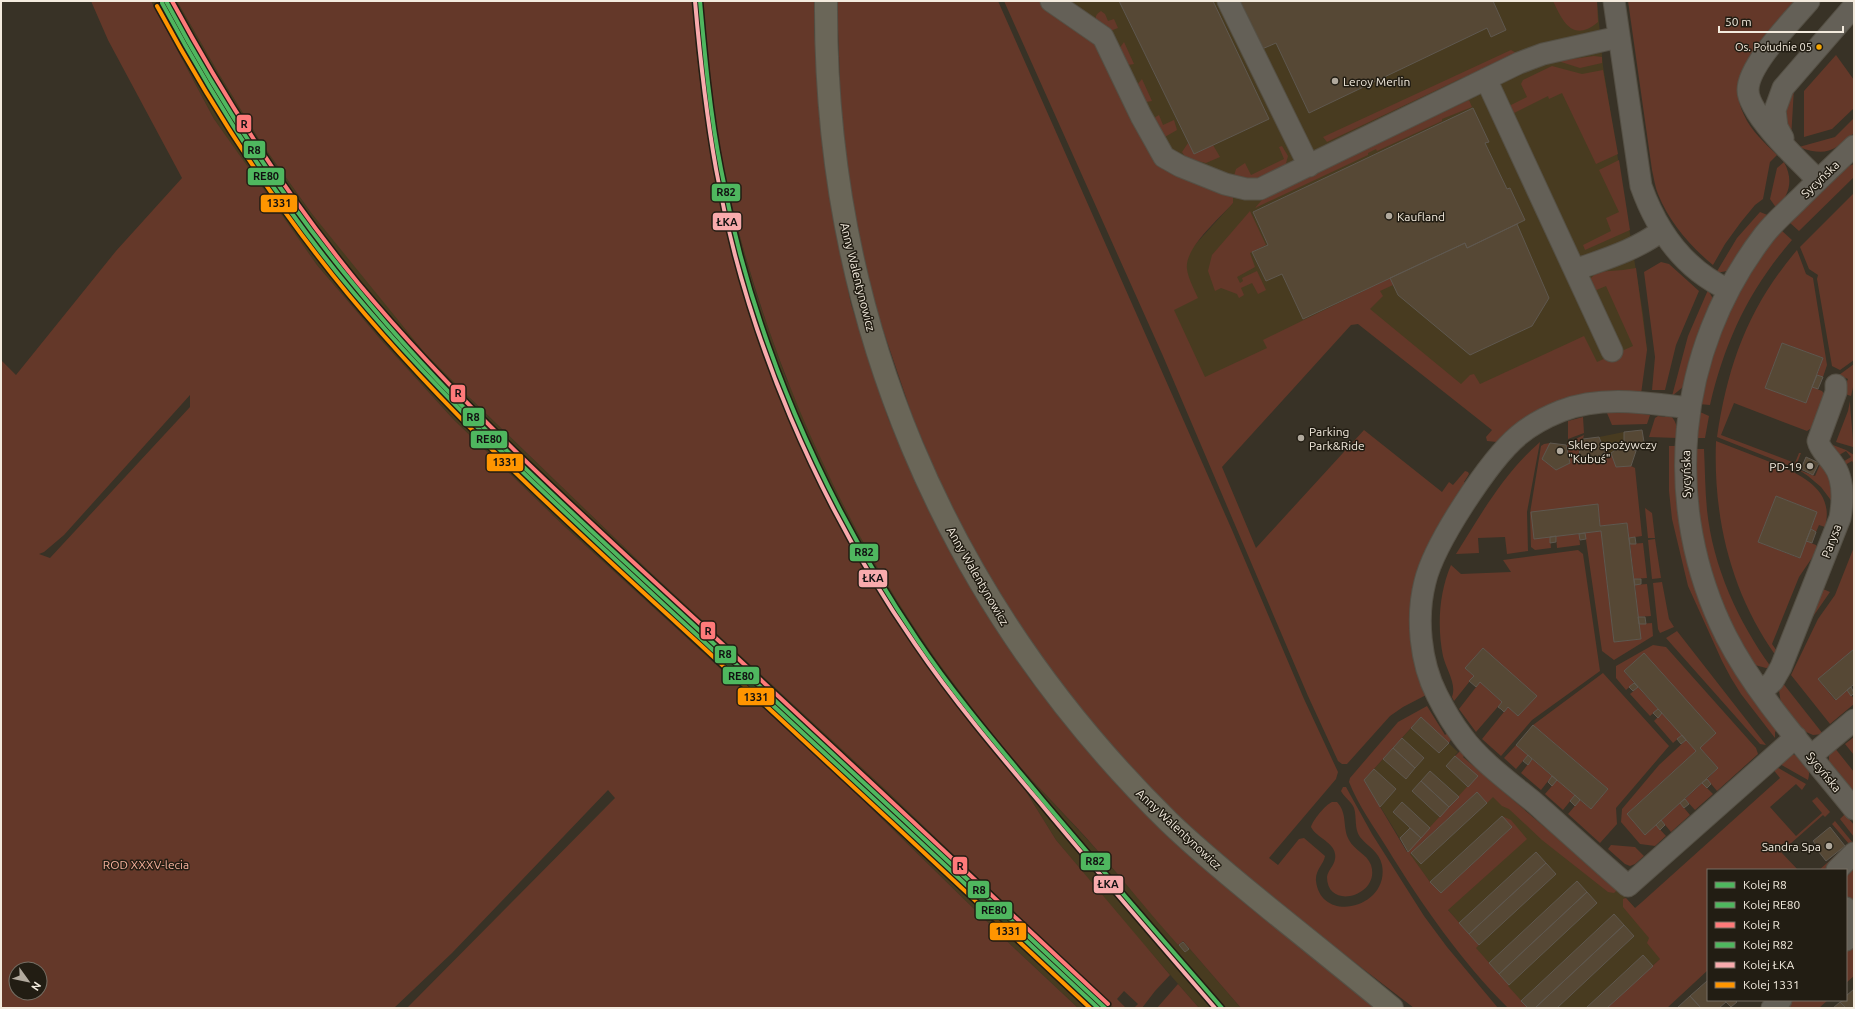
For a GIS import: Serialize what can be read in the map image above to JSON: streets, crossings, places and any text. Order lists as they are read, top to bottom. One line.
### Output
{"streets":{"main road":["Anny Walentynowicz"],"street":["Sycyńska","Parysa"]},"crossings":[["Sycyńska","Parysa"]],"parks":["ROD XXXV-lecia"],"places":["Os. Południe 05","Leroy Merlin","Kaufland","Parking Park&Ride","Sklep spożywczy \"Kubuś\"","PD-19","Sandra Spa"],"lines":["rail line R8","rail line R","rail line R82","rail line ŁKA","rail line RE80","rail line 1331"],"legend":["Kolej R8","Kolej RE80","Kolej R","Kolej R82","Kolej ŁKA","Kolej 1331"],"scale_bar":"50 m","north":"bottom right"}
